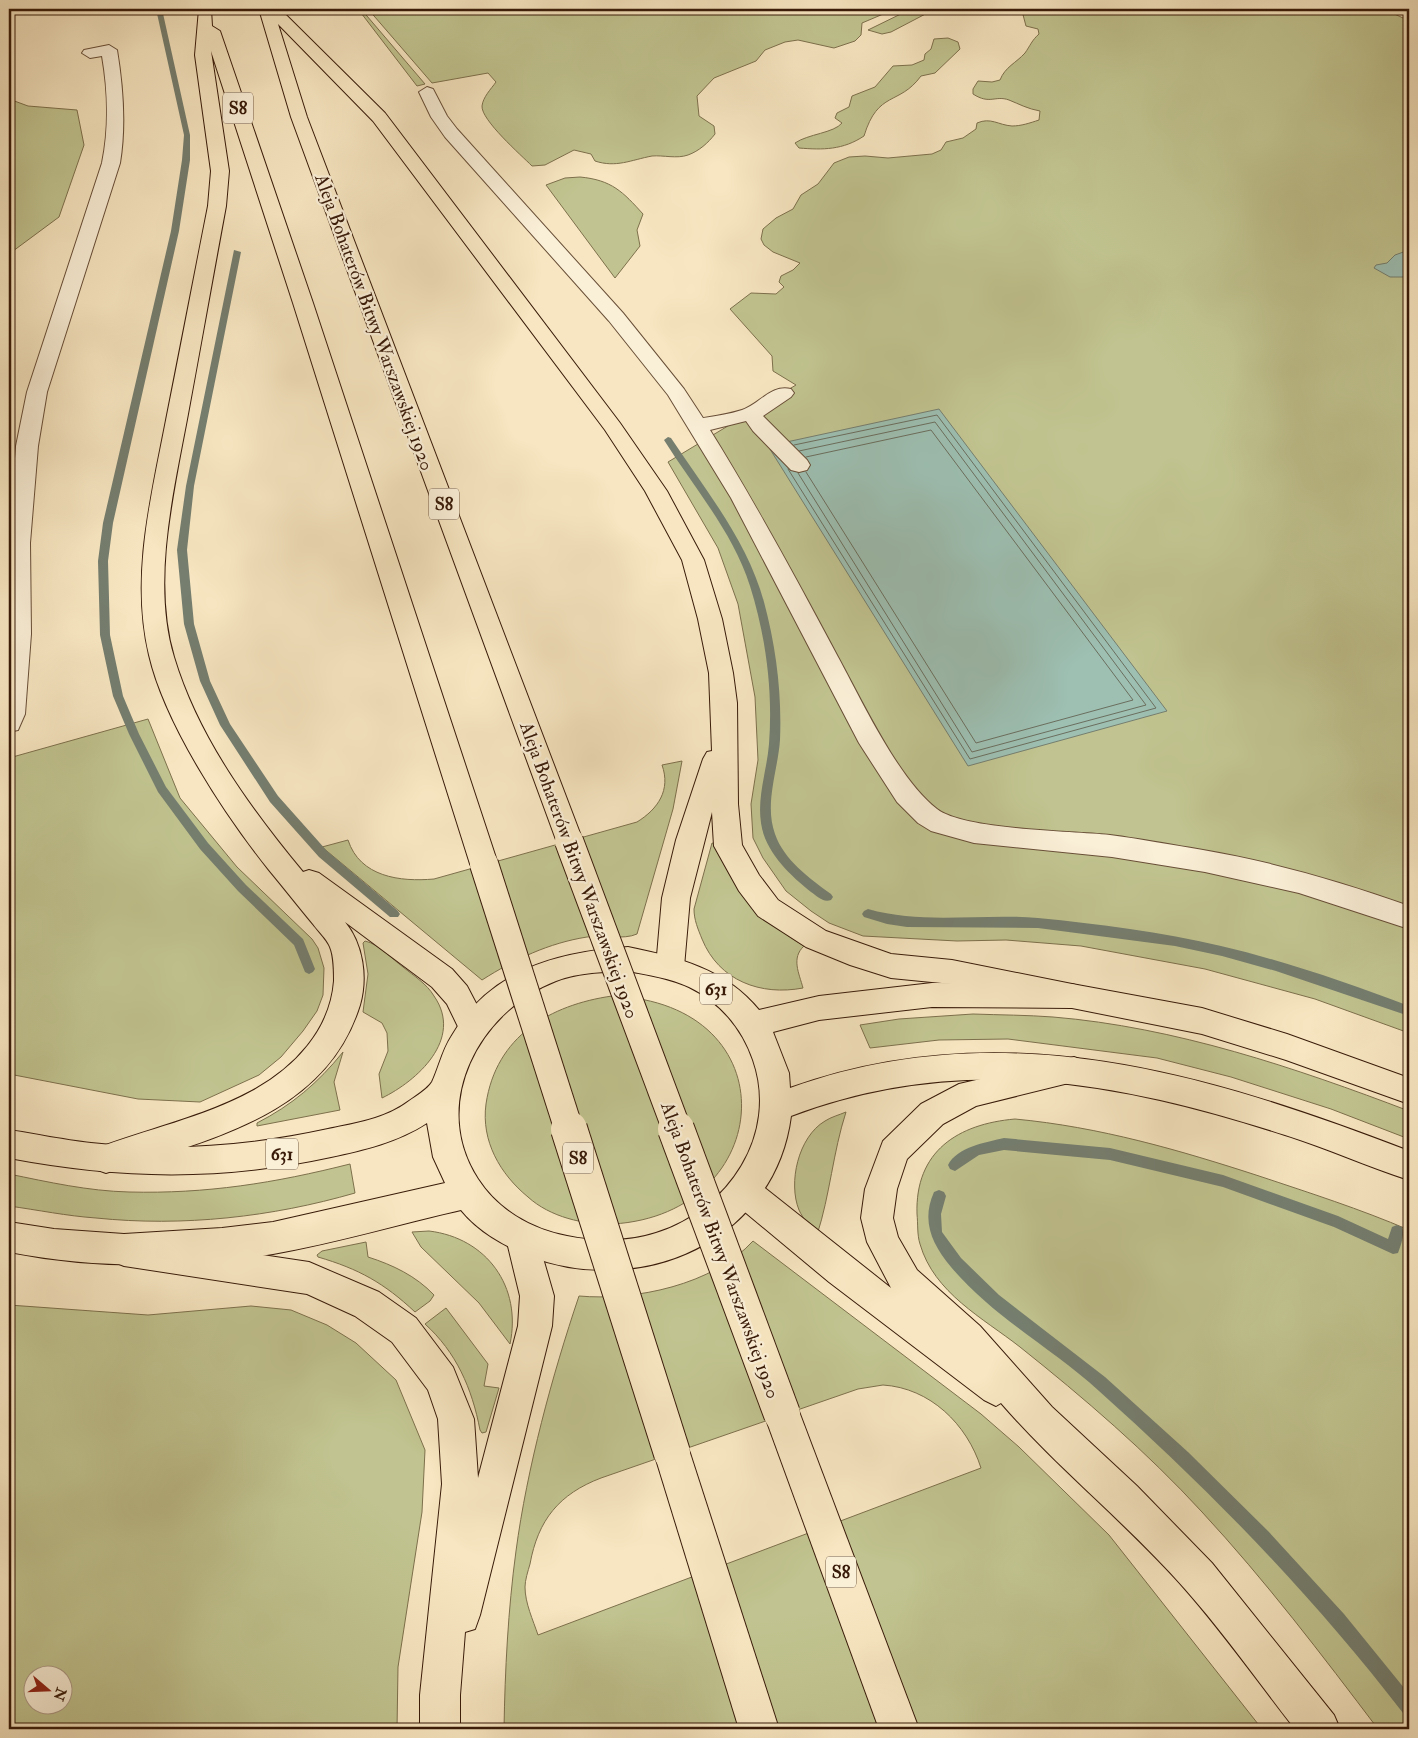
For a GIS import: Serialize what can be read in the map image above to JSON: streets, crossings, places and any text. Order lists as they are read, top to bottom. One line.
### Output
{"streets":{"main road":["S8","Aleja Bohaterów Bitwy Warszawskiej 1920","631"]},"north":"right"}
